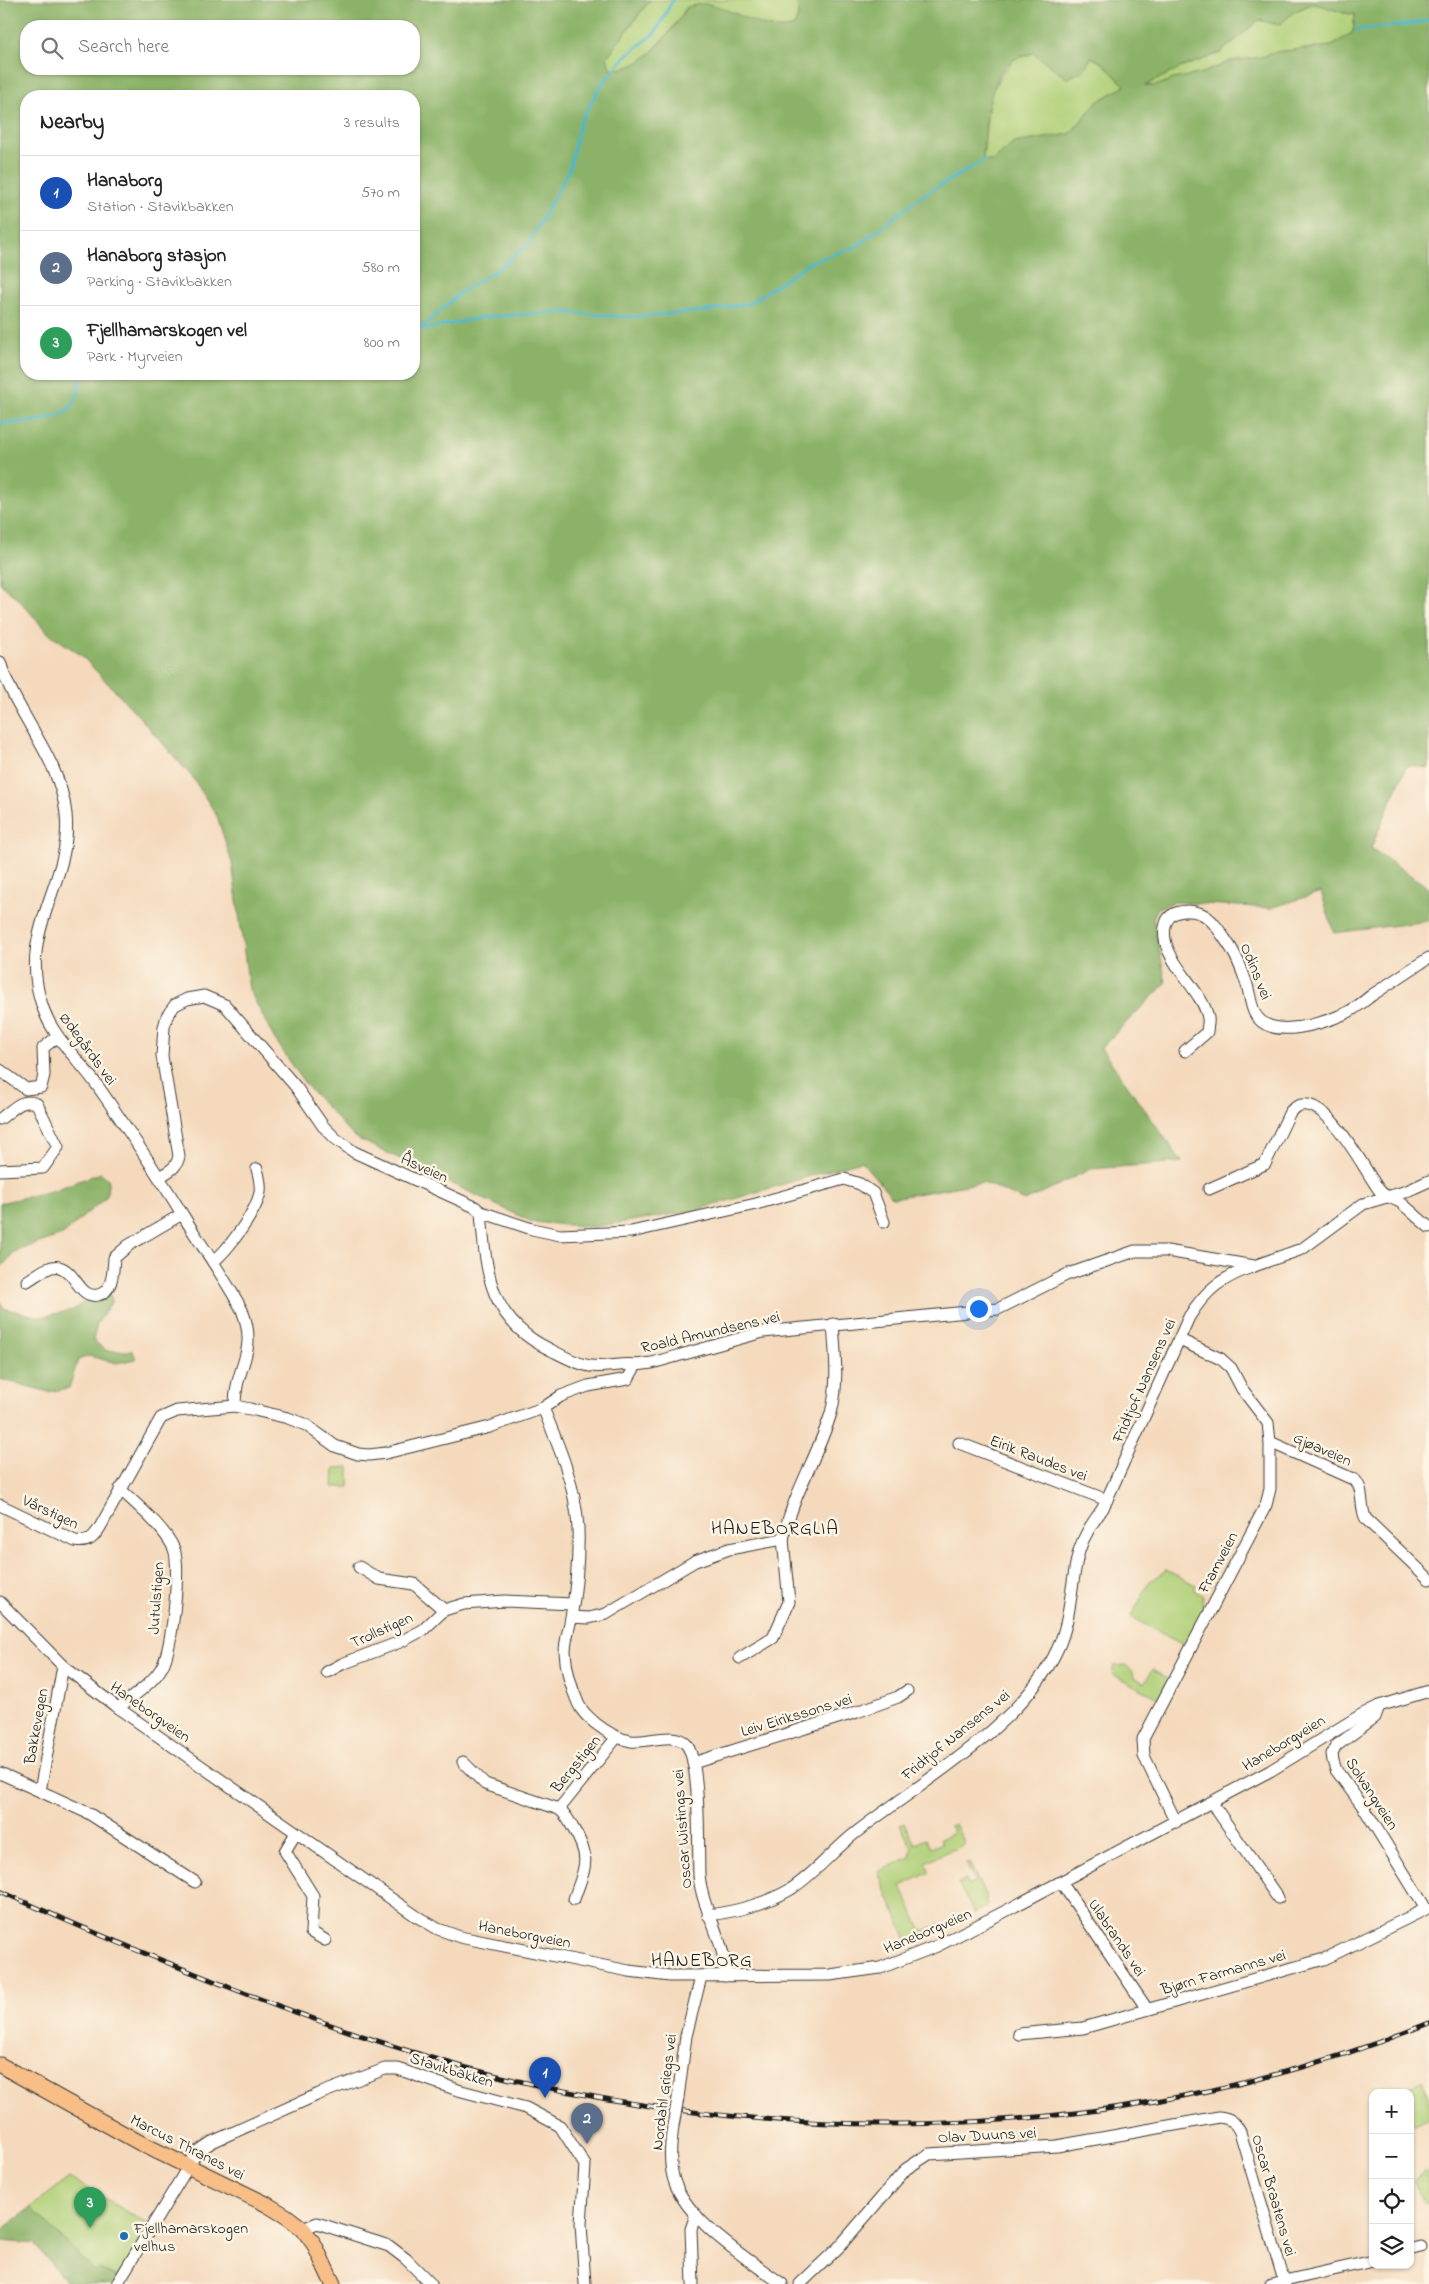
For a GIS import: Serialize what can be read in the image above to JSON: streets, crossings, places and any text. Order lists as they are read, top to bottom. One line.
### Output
{"streets":{"main road":["Marcus Thranes vei"],"street":["Odins vei","Ødegårds vei","Åsveien","Roald Amundsens vei","Fridtjof Nansens vei","Gjøaveien","Eirik Raudes vei","Vårstigen","Framveien","Jutulstigen","Trollstigen","Haneborgveien","Leiv Eirikssons vei","Bakkevegen","Bergstigen","Solvangveien","Oscar Wistings vei","Ulabrands vei","Bjørn Farmanns vei","Stavikbakken","Nordahl Griegs vei","Olav Duuns vei","Oscar Braatens vei"]},"crossings":[["Ødegårds vei","Åsveien"],["Ødegårds vei","Roald Amundsens vei"],["Roald Amundsens vei","Fridtjof Nansens vei"],["Roald Amundsens vei","Vårstigen"],["Roald Amundsens vei","Jutulstigen"],["Roald Amundsens vei","Oscar Wistings vei"],["Fridtjof Nansens vei","Eirik Raudes vei"],["Fridtjof Nansens vei","Framveien"],["Fridtjof Nansens vei","Oscar Wistings vei"],["Gjøaveien","Framveien"],["Vårstigen","Jutulstigen"],["Framveien","Haneborgveien"],["Jutulstigen","Haneborgveien"],["Trollstigen","Oscar Wistings vei"],["Haneborgveien","Bakkevegen"],["Haneborgveien","Solvangveien"],["Haneborgveien","Oscar Wistings vei"],["Haneborgveien","Ulabrands vei"],["Haneborgveien","Nordahl Griegs vei"],["Leiv Eirikssons vei","Oscar Wistings vei"],["Bergstigen","Oscar Wistings vei"],["Solvangveien","Bjørn Farmanns vei"],["Ulabrands vei","Bjørn Farmanns vei"],["Stavikbakken","Marcus Thranes vei"],["Olav Duuns vei","Oscar Braatens vei"]],"districts":["HANEBORGLIA","HANEBORG"],"places":["Fjellhamarskogen velhus"],"page":{"search":"Search here","heading":["Nearby","3 results"],"list":[{"mark":"1","name":"Hanaborg","note":"Station · Stavikbakken","value":"570 m"},{"mark":"2","name":"Hanaborg stasjon","note":"Parking · Stavikbakken","value":"580 m"},{"mark":"3","name":"Fjellhamarskogen vel","note":"Park · Myrveien","value":"800 m"}],"pins":["1","2","3"],"map_buttons":["+","−"]}}
